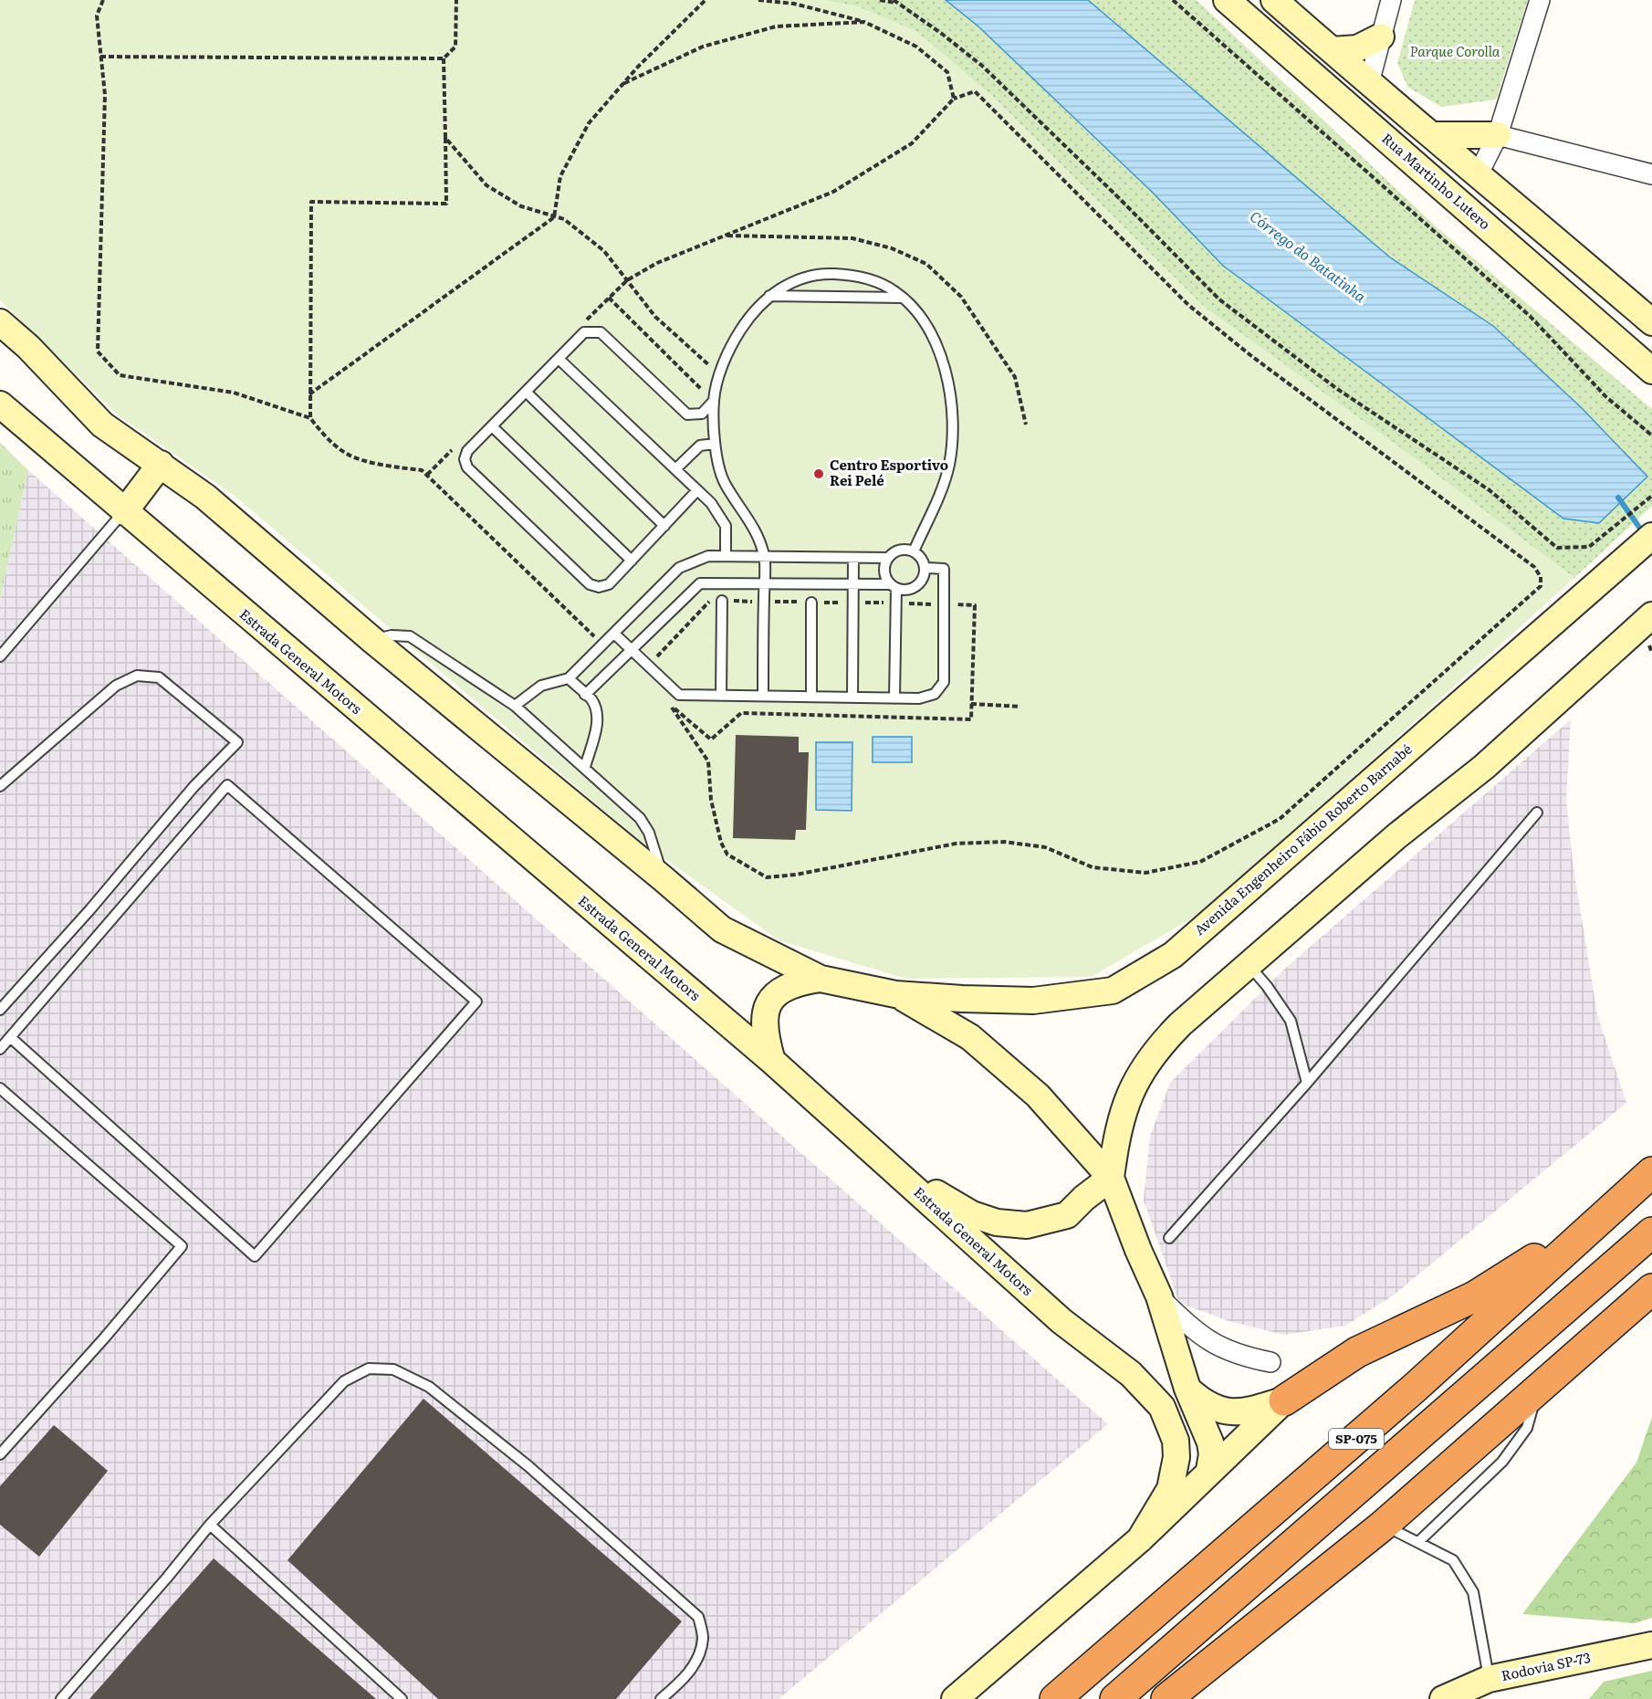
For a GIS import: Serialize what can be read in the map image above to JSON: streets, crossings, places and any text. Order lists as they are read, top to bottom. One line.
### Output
{"streets":{"highway":["SP-075"],"main road":["Rua Martinho Lutero","Estrada General Motors","Avenida Engenheiro Fábio Roberto Barnabé","Rodovia SP-73"]},"water":["Córrego do Batatinha"],"parks":["Parque Corolla"],"places":["Centro Esportivo Rei Pelé"]}
